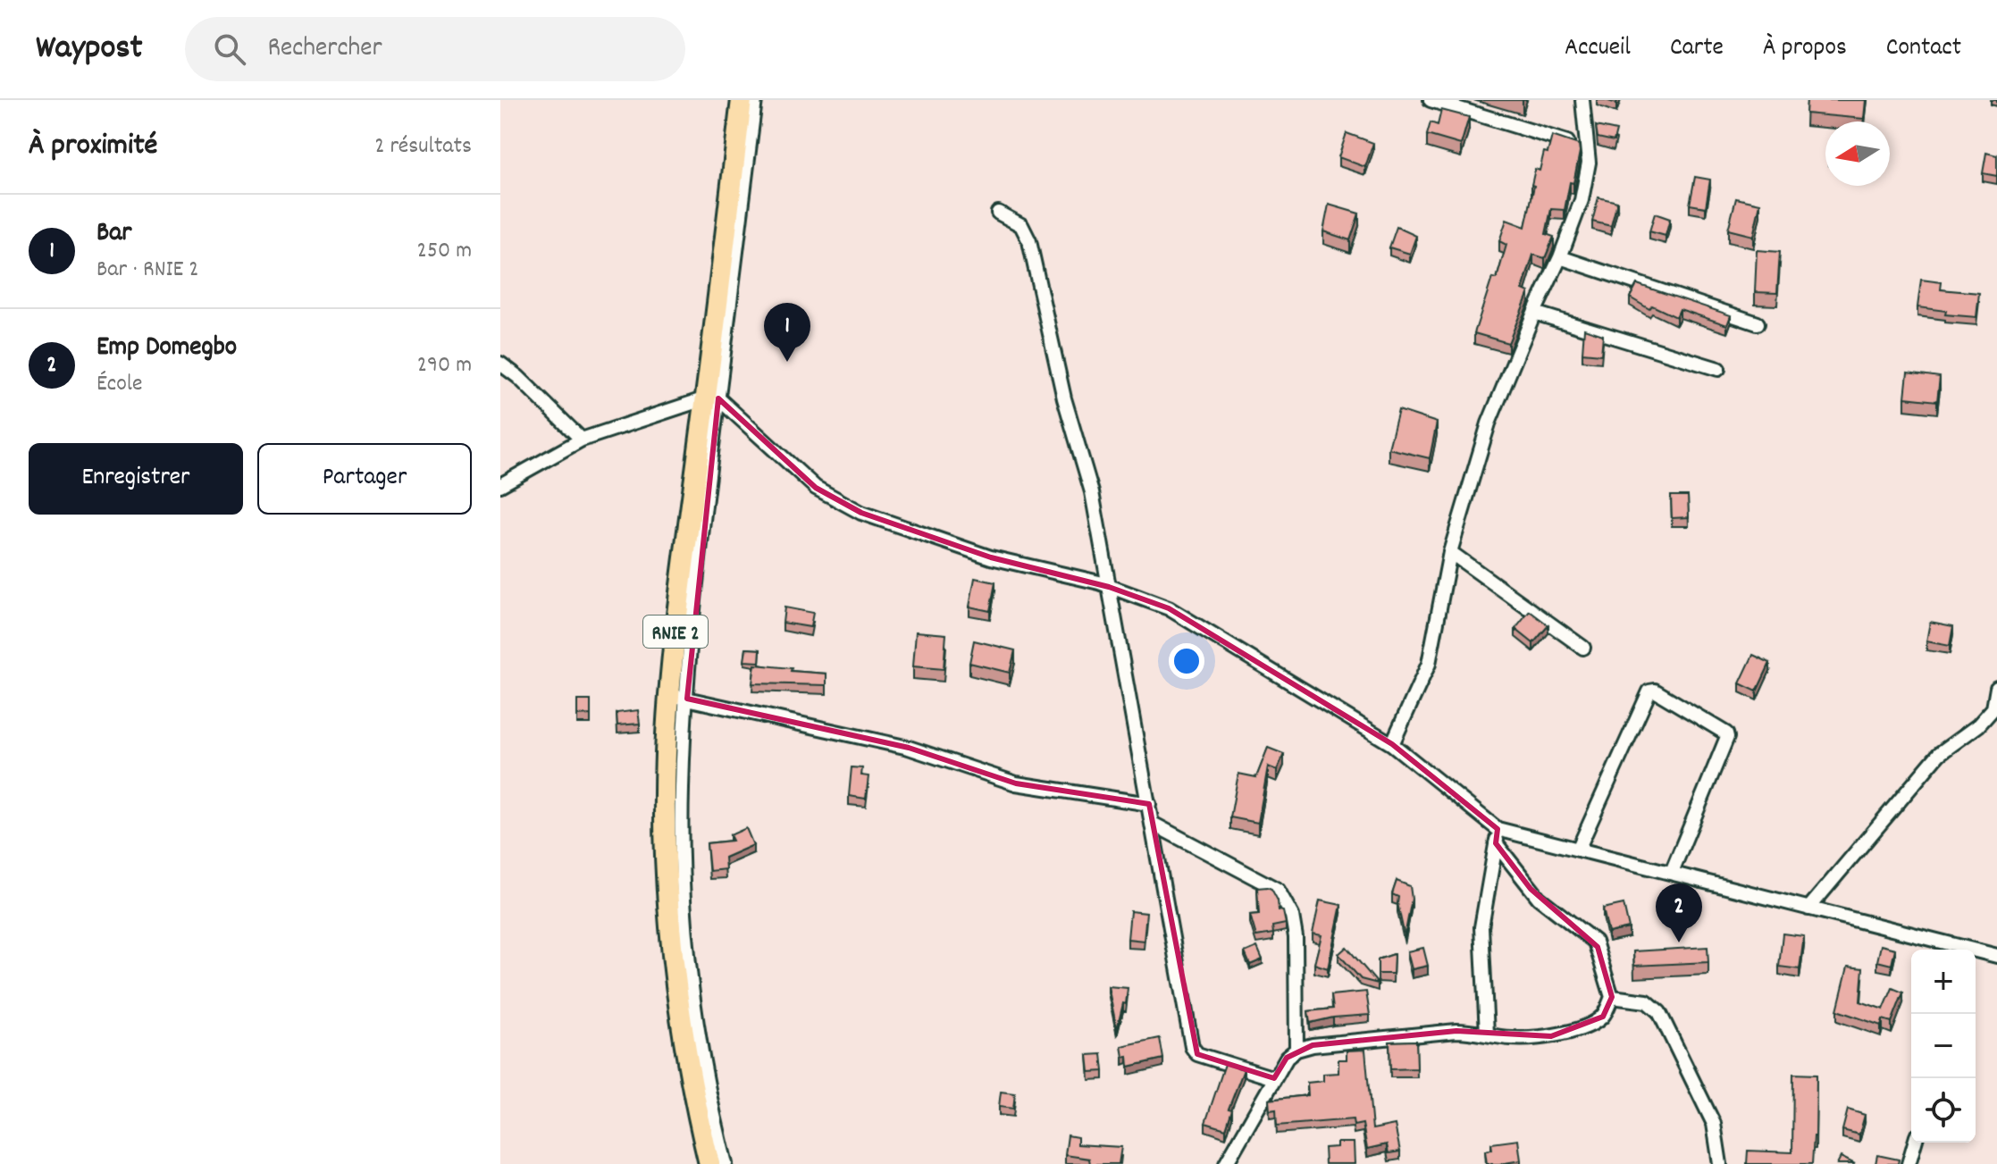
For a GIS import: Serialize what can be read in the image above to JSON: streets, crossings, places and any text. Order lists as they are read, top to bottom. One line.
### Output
{"streets":{"highway":["RNIE 2"]},"north":"left","page":{"header":"Waypost","search":"Rechercher","nav":["Accueil","Carte","À propos","Contact"],"heading":["À proximité","2 résultats"],"list":[{"mark":"1","name":"Bar","note":"Bar · RNIE 2","value":"250 m"},{"mark":"2","name":"Emp Domegbo","note":"École","value":"290 m"}],"pins":["1","2"],"buttons":["Enregistrer","Partager"],"map_buttons":["+","−"]}}
